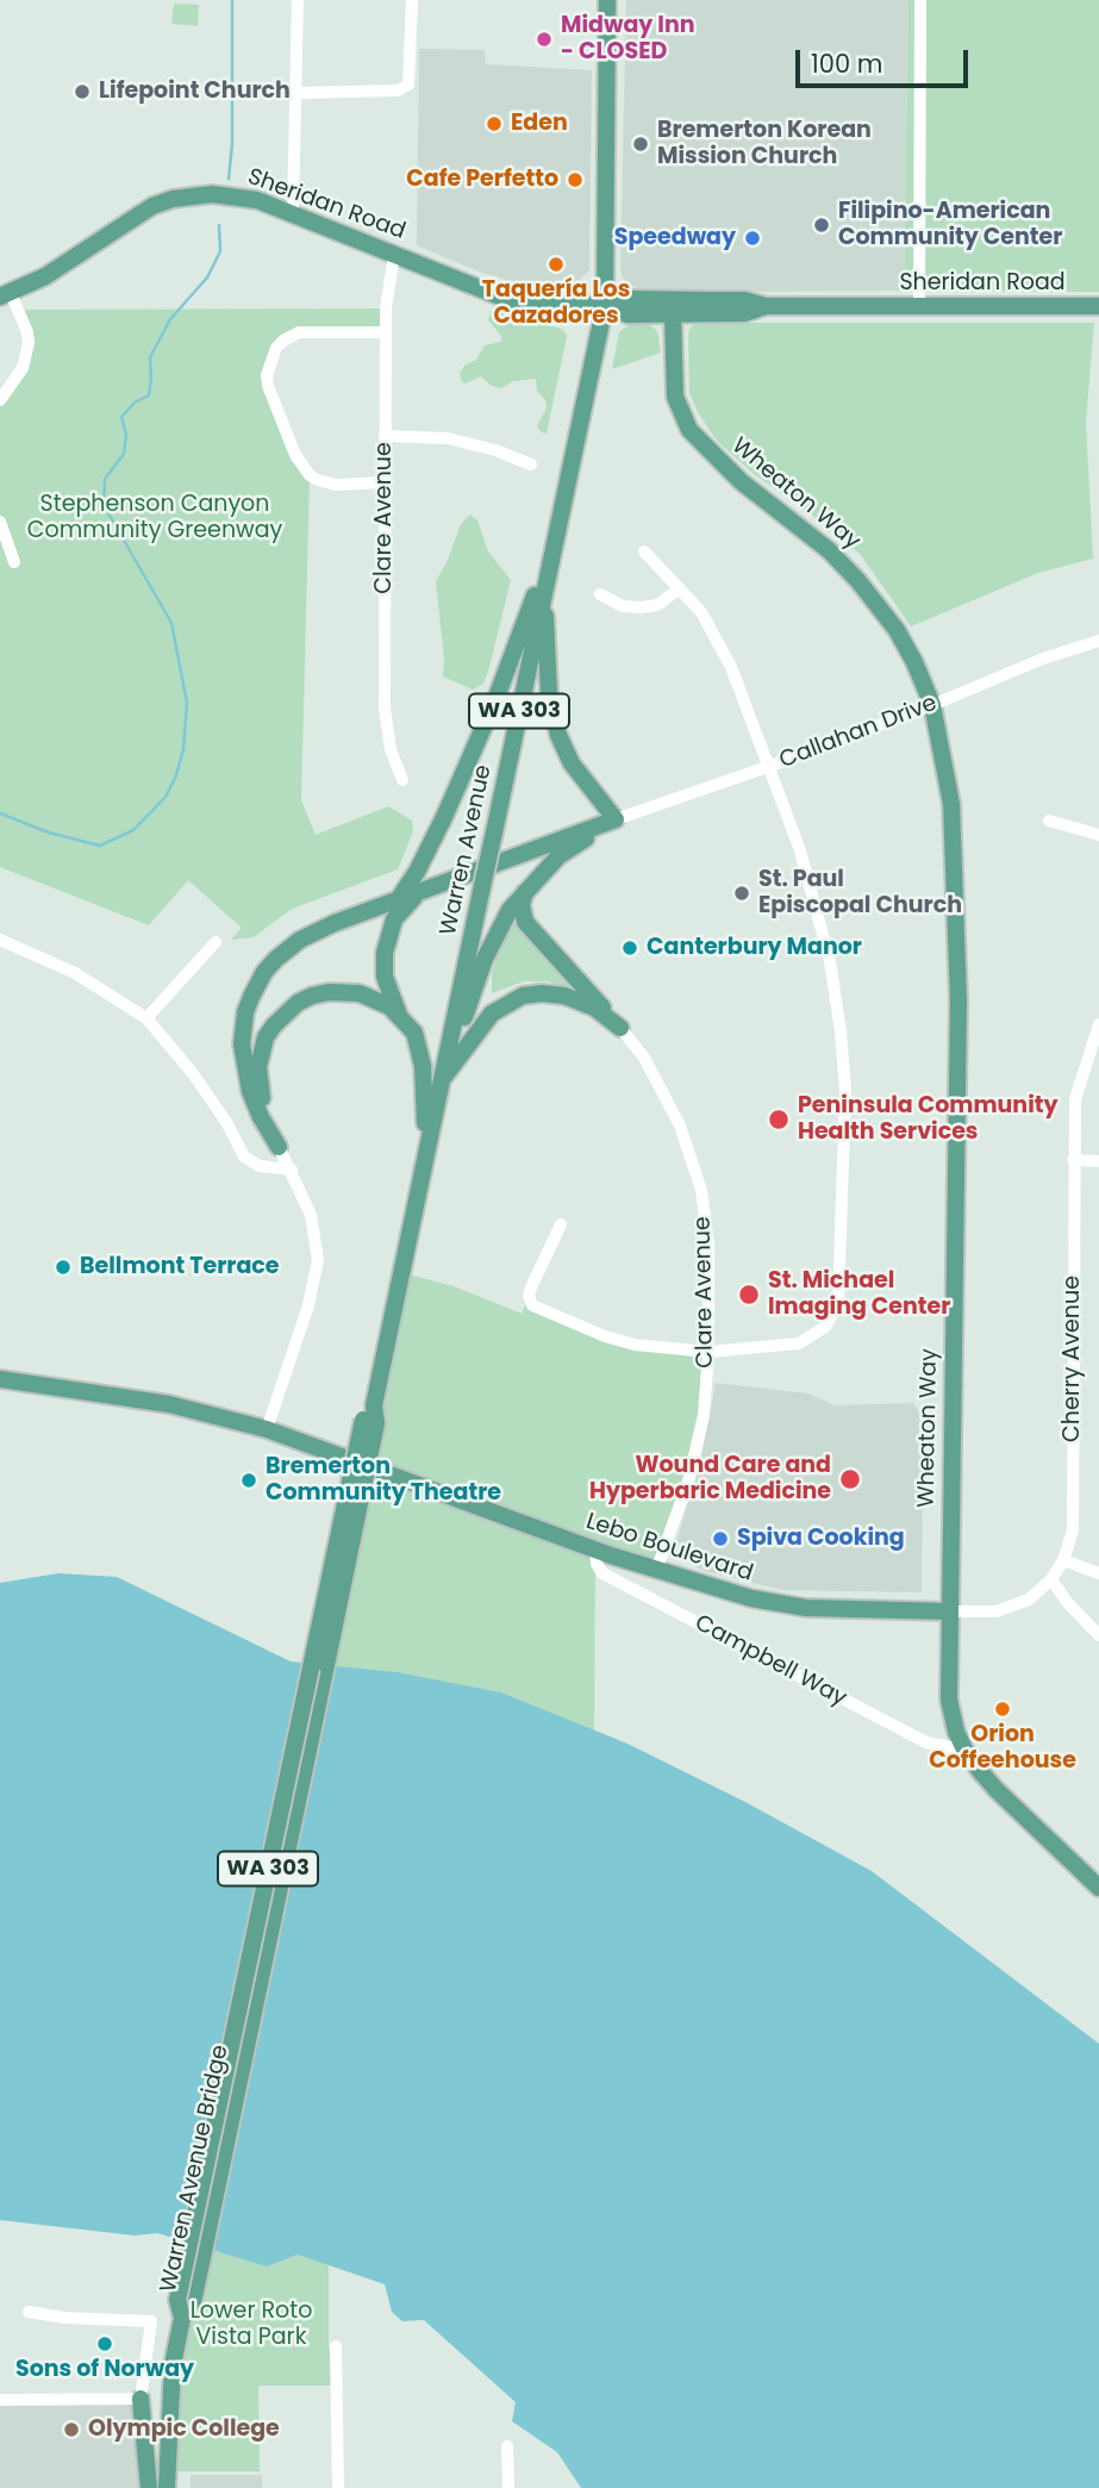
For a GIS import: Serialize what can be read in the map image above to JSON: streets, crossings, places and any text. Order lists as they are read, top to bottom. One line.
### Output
{"streets":{"main road":["Sheridan Road","Wheaton Way","WA 303","Warren Avenue","Lebo Boulevard","Warren Avenue Bridge"],"street":["Clare Avenue","Callahan Drive","Cherry Avenue","Campbell Way"]},"crossings":[["Sheridan Road","Wheaton Way"],["Sheridan Road","Clare Avenue"],["Sheridan Road","WA 303"],["Sheridan Road","Warren Avenue"],["Wheaton Way","Callahan Drive"],["Wheaton Way","Cherry Avenue"],["Wheaton Way","Lebo Boulevard"],["Wheaton Way","Campbell Way"],["Clare Avenue","Lebo Boulevard"],["WA 303","Warren Avenue"],["Warren Avenue","Warren Avenue Bridge"],["Cherry Avenue","Lebo Boulevard"],["Lebo Boulevard","Campbell Way"]],"parks":["Stephenson Canyon Community Greenway","Lower Roto Vista Park"],"places":["Midway Inn - CLOSED","Lifepoint Church","Eden","Bremerton Korean Mission Church","Cafe Perfetto","Filipino-American Community Center","Speedway","Taquería Los Cazadores","St. Paul Episcopal Church","Canterbury Manor","Peninsula Community Health Services","Bellmont Terrace","St. Michael Imaging Center","Wound Care and Hyperbaric Medicine","Bremerton Community Theatre","Spiva Cooking","Orion Coffeehouse","Sons of Norway","Olympic College"],"scale_bar":"100 m"}
